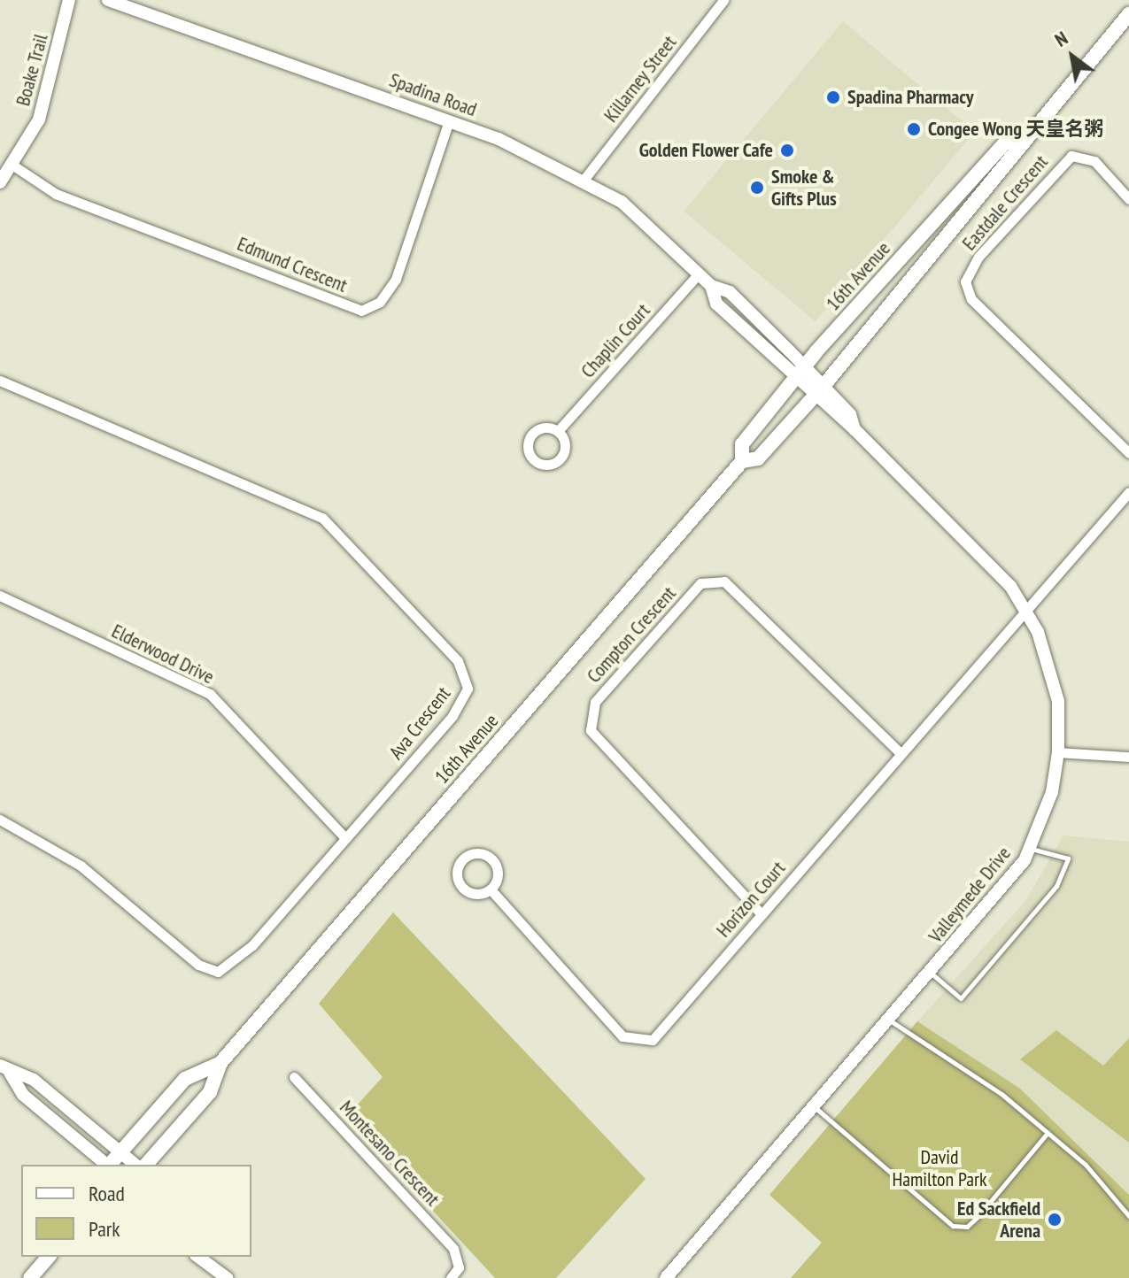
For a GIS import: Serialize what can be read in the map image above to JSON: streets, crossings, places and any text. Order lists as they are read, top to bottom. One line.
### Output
{"streets":{"main road":["16th Avenue"],"street":["Boake Trail","Killarney Street","Spadina Road","Eastdale Crescent","Edmund Crescent","Chaplin Court","Compton Crescent","Elderwood Drive","Ava Crescent","Valleymede Drive","Horizon Court","Montesano Crescent"]},"crossings":[["Boake Trail","Edmund Crescent"],["Killarney Street","Spadina Road"],["Spadina Road","Edmund Crescent"],["Spadina Road","16th Avenue"],["Spadina Road","Chaplin Court"],["Spadina Road","Valleymede Drive"],["16th Avenue","Valleymede Drive"],["Compton Crescent","Horizon Court"],["Elderwood Drive","Ava Crescent"],["Valleymede Drive","Horizon Court"]],"parks":["David Hamilton Park"],"places":["Spadina Pharmacy","Congee Wong 天皇名粥","Golden Flower Cafe","Smoke & Gifts Plus","Ed Sackfield Arena"],"legend":["Road","Park"],"north":"top left"}
